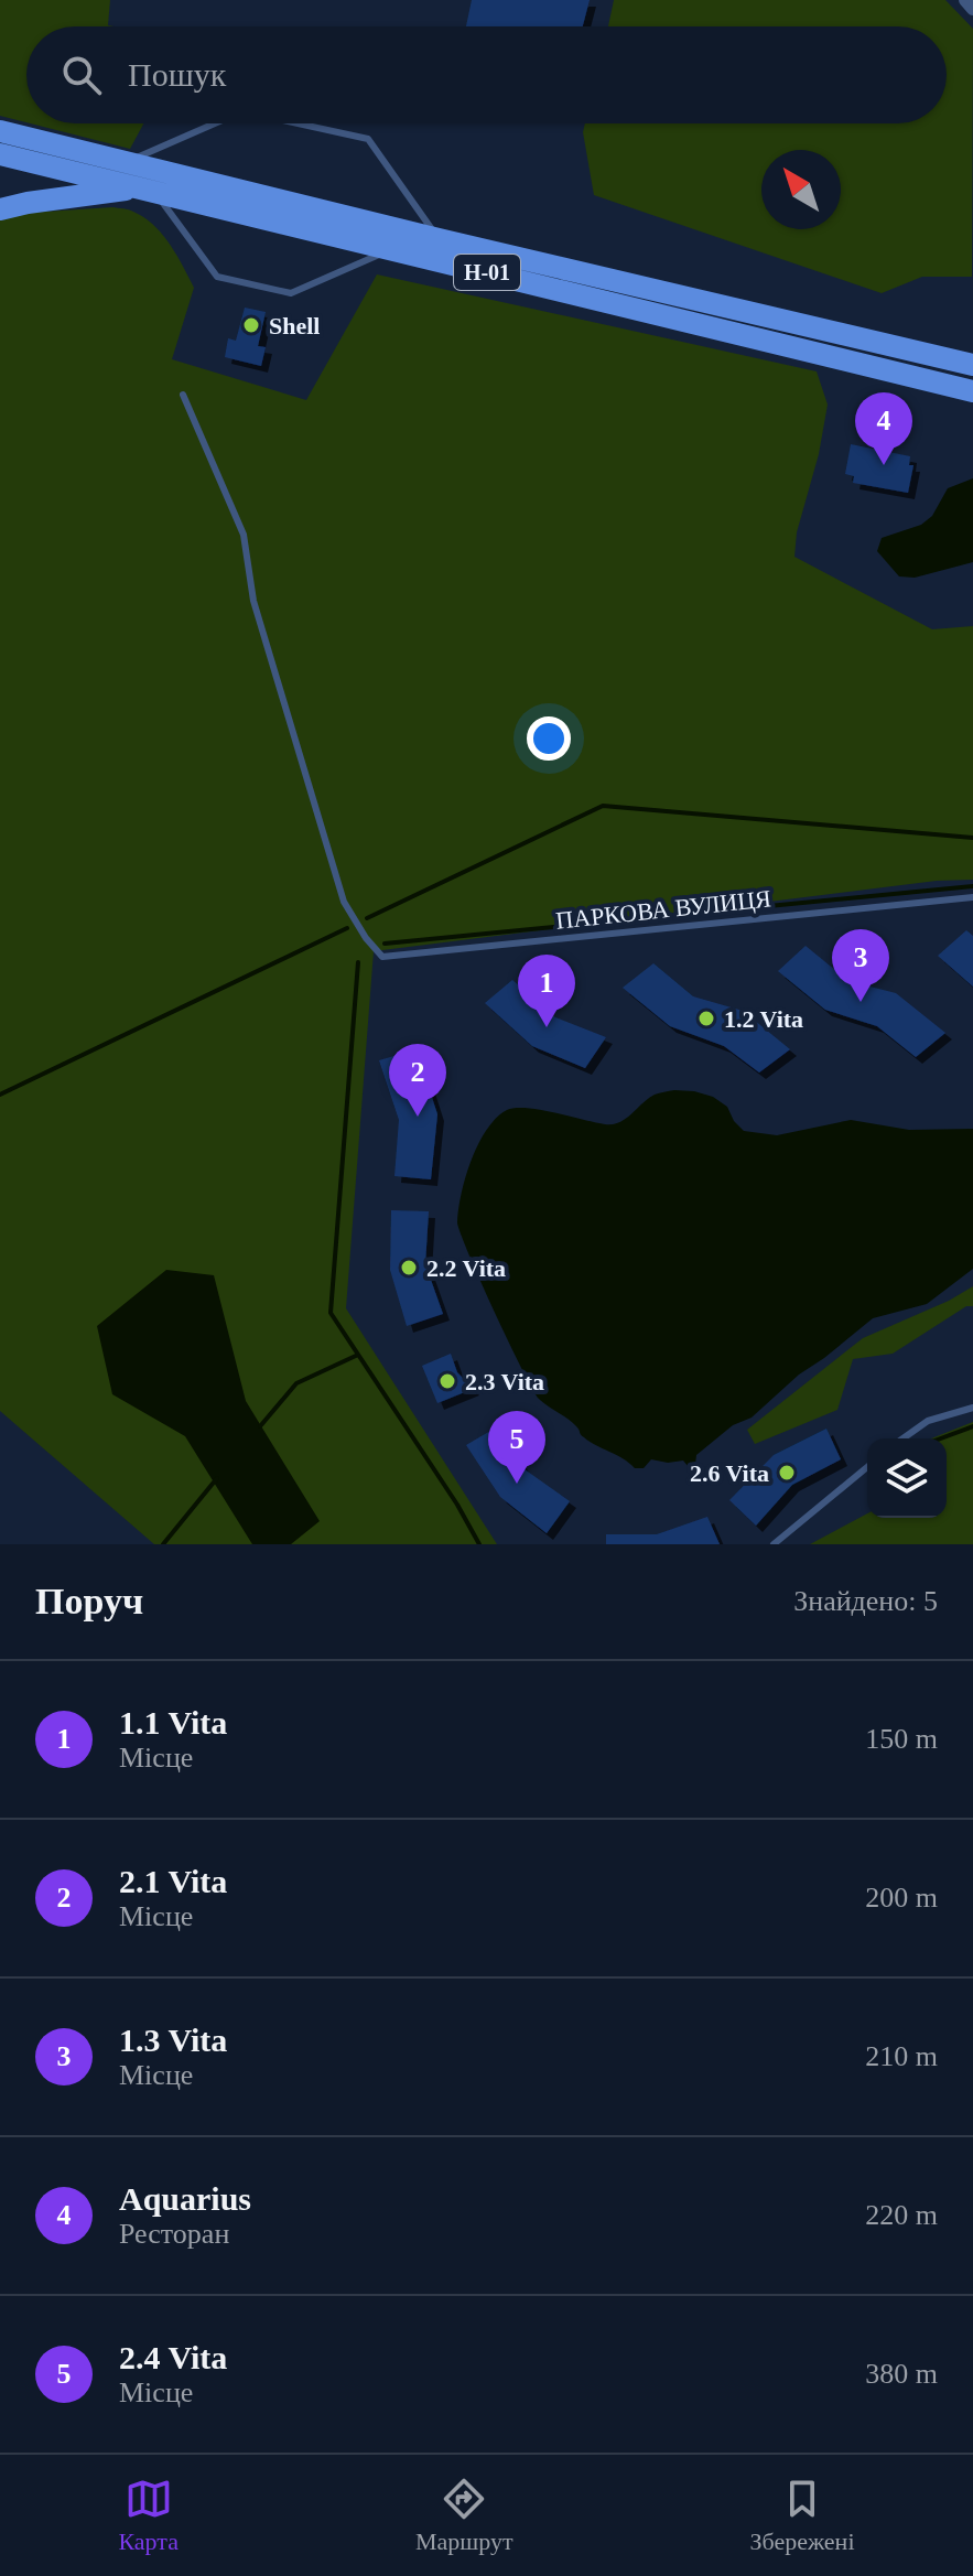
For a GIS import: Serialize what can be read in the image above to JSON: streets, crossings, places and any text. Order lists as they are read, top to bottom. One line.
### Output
{"streets":{"main road":["Н-01"],"lane":["ПАРКОВА ВУЛИЦЯ"]},"places":["Shell","1.2 Vita","2.2 Vita","2.3 Vita","2.6 Vita"],"north":"top left","page":{"search":"Пошук","pins":["4","3","1","2","5"],"heading":["Поруч","Знайдено: 5"],"list":[{"mark":"1","name":"1.1 Vita","note":"Місце","value":"150 m"},{"mark":"2","name":"2.1 Vita","note":"Місце","value":"200 m"},{"mark":"3","name":"1.3 Vita","note":"Місце","value":"210 m"},{"mark":"4","name":"Aquarius","note":"Ресторан","value":"220 m"},{"mark":"5","name":"2.4 Vita","note":"Місце","value":"380 m"}],"nav":["Карта","Маршрут","Збережені"]}}
